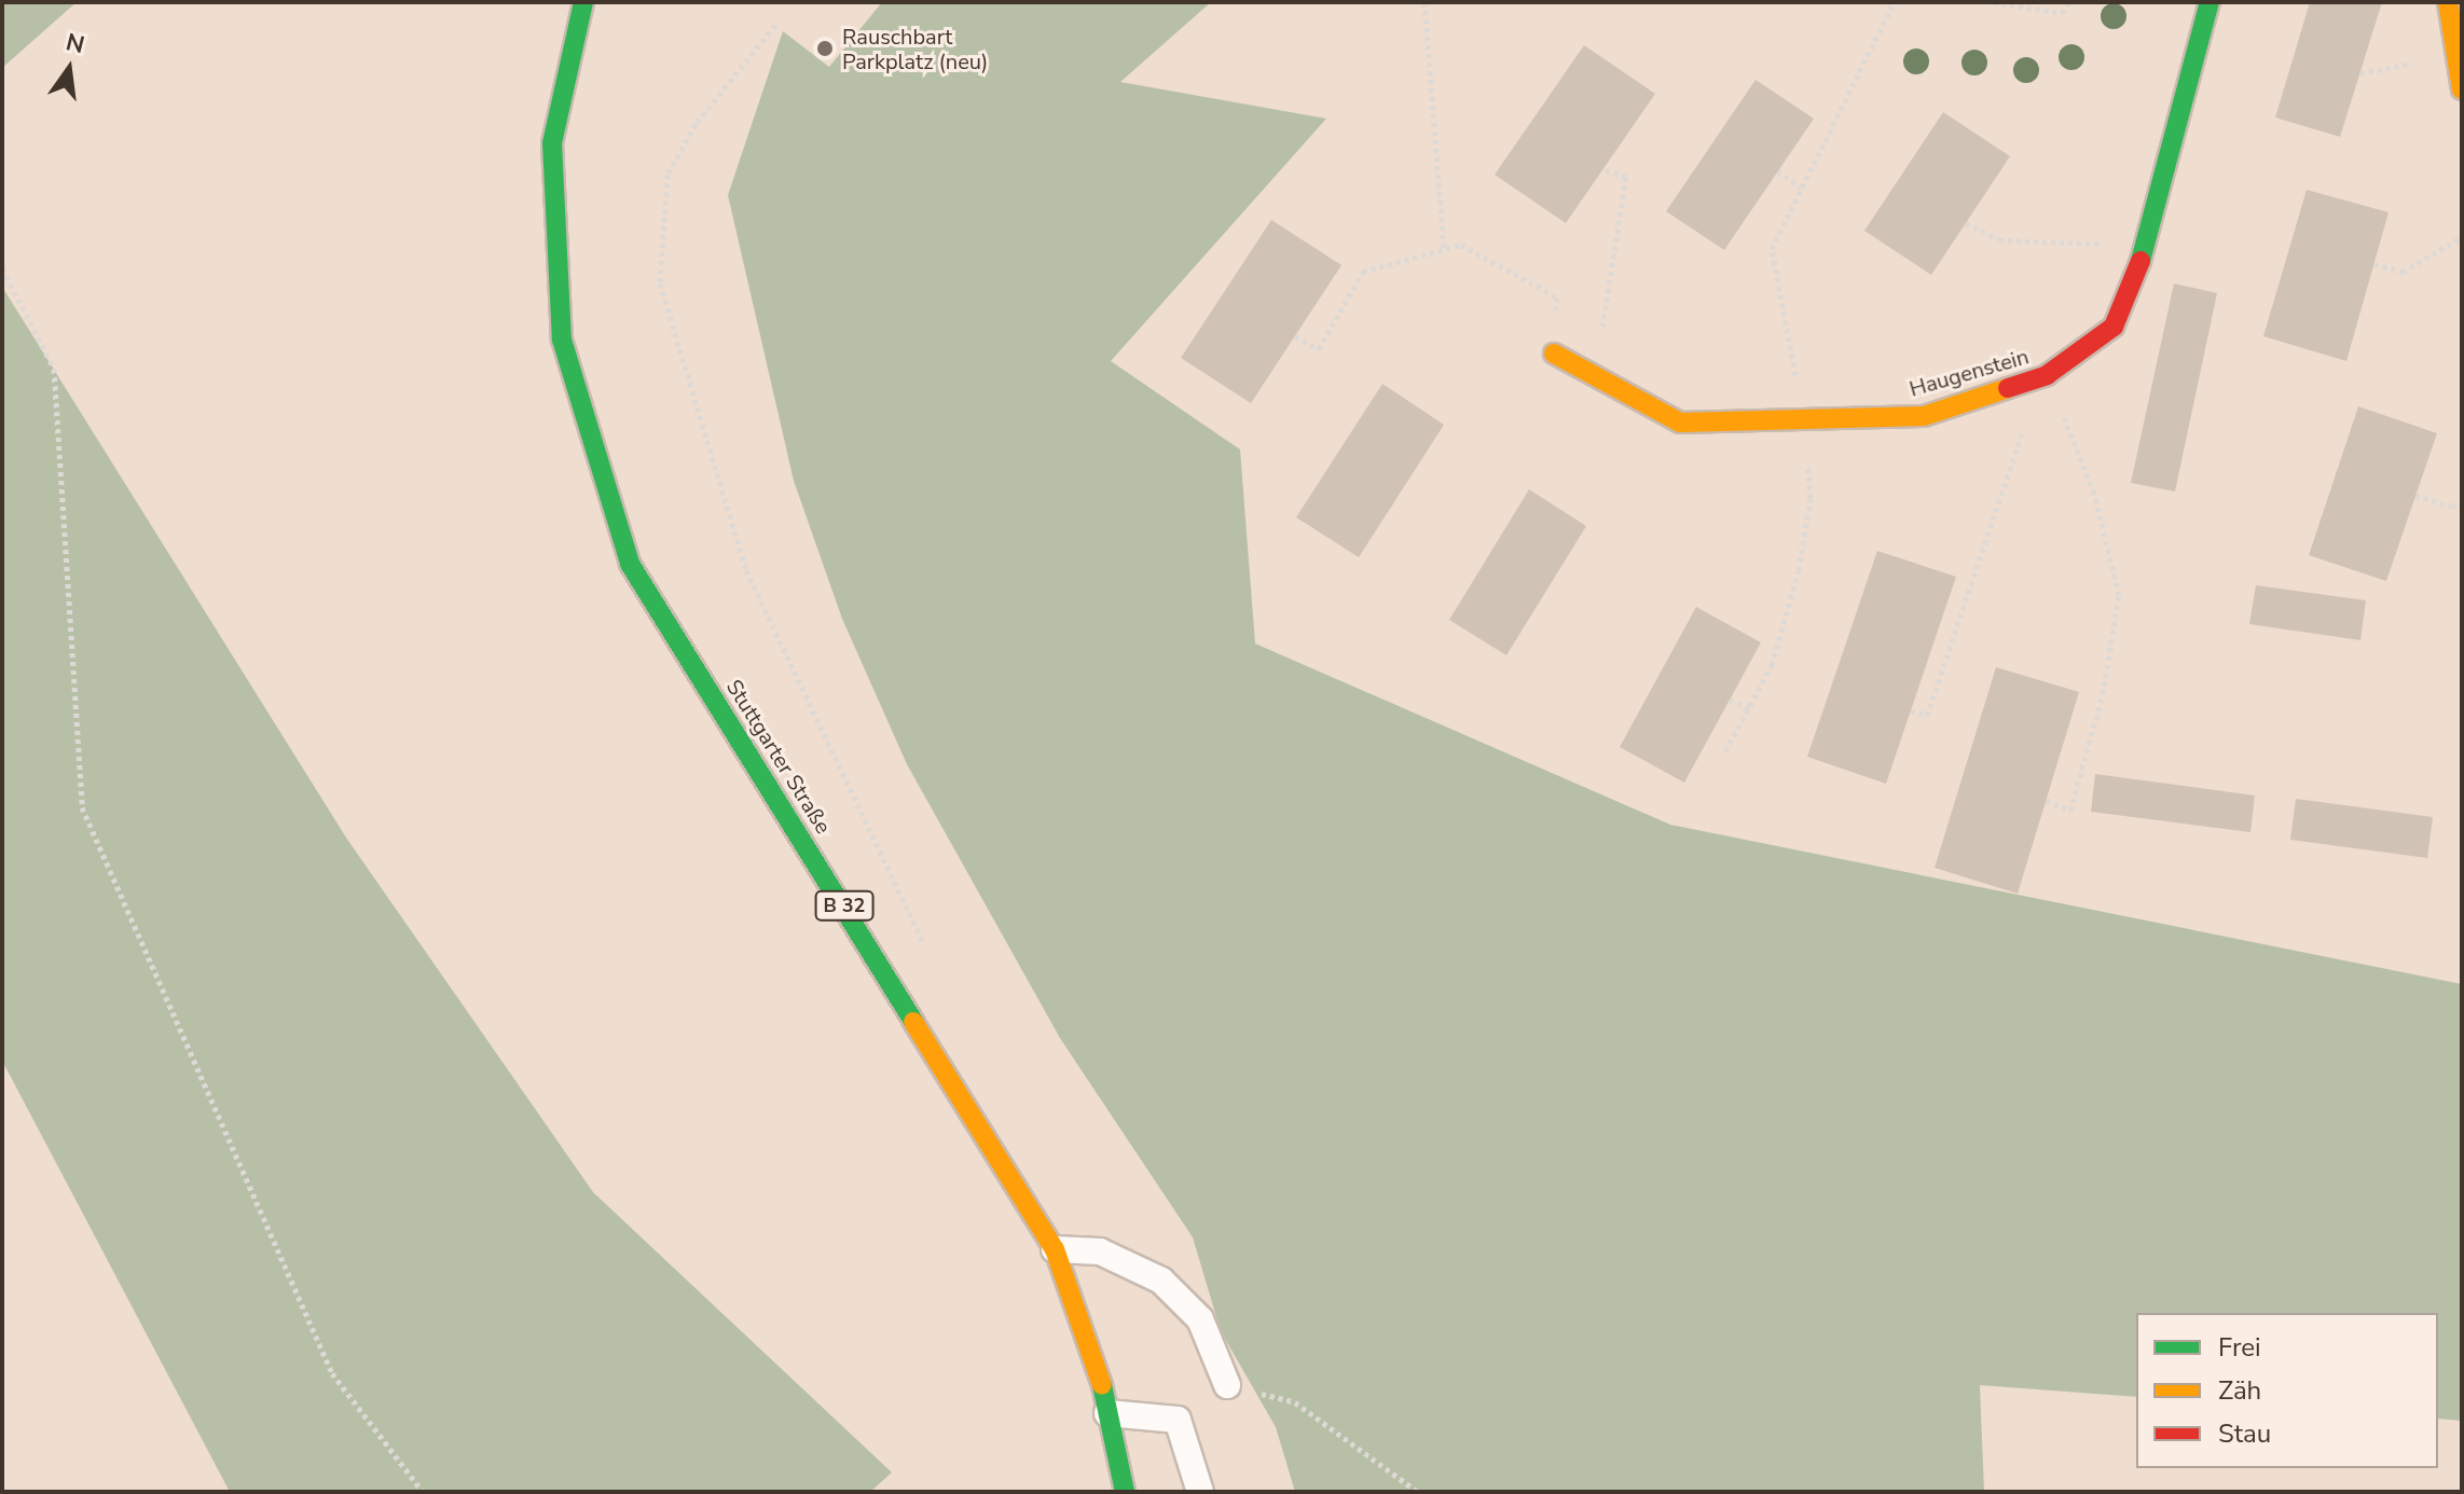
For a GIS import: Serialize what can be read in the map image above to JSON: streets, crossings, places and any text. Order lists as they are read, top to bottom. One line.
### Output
{"streets":{"main road":["Haugenstein","Stuttgarter Straße","B 32"]},"places":["Rauschbart Parkplatz (neu)"],"legend":["Frei","Zäh","Stau"],"north":"top"}
